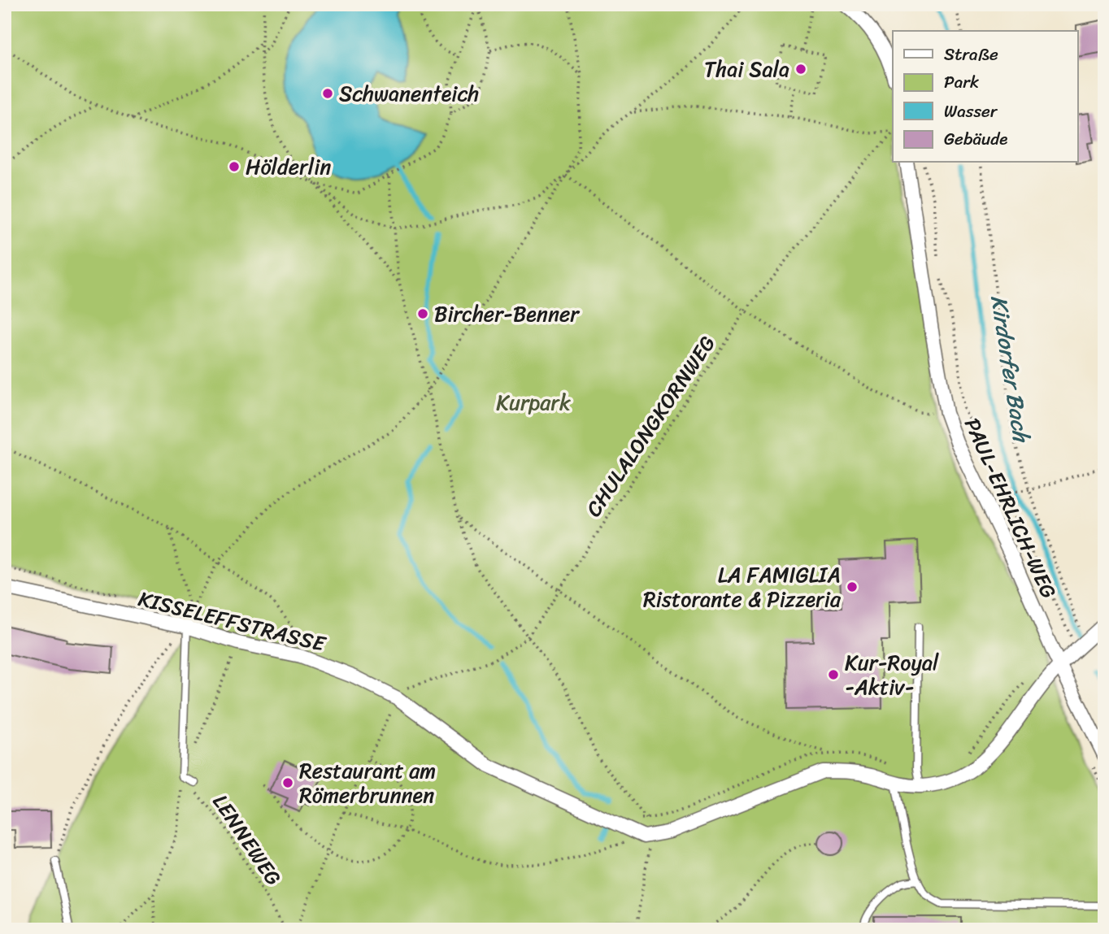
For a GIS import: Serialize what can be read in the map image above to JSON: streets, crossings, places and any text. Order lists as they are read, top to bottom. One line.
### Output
{"streets":{"street":["PAUL-EHRLICH-WEG","KISSELEFFSTRASSE"],"path":["CHULALONGKORNWEG","LENNEWEG"]},"crossings":[["CHULALONGKORNWEG","KISSELEFFSTRASSE"]],"water":["Kirdorfer Bach"],"parks":["Kurpark"],"places":["Thai Sala","Schwanenteich","Hölderlin","Bircher-Benner","LA FAMIGLIA Ristorante & Pizzeria","Kur-Royal -Aktiv-","Restaurant am Römerbrunnen"],"legend":["Straße","Park","Wasser","Gebäude"]}
